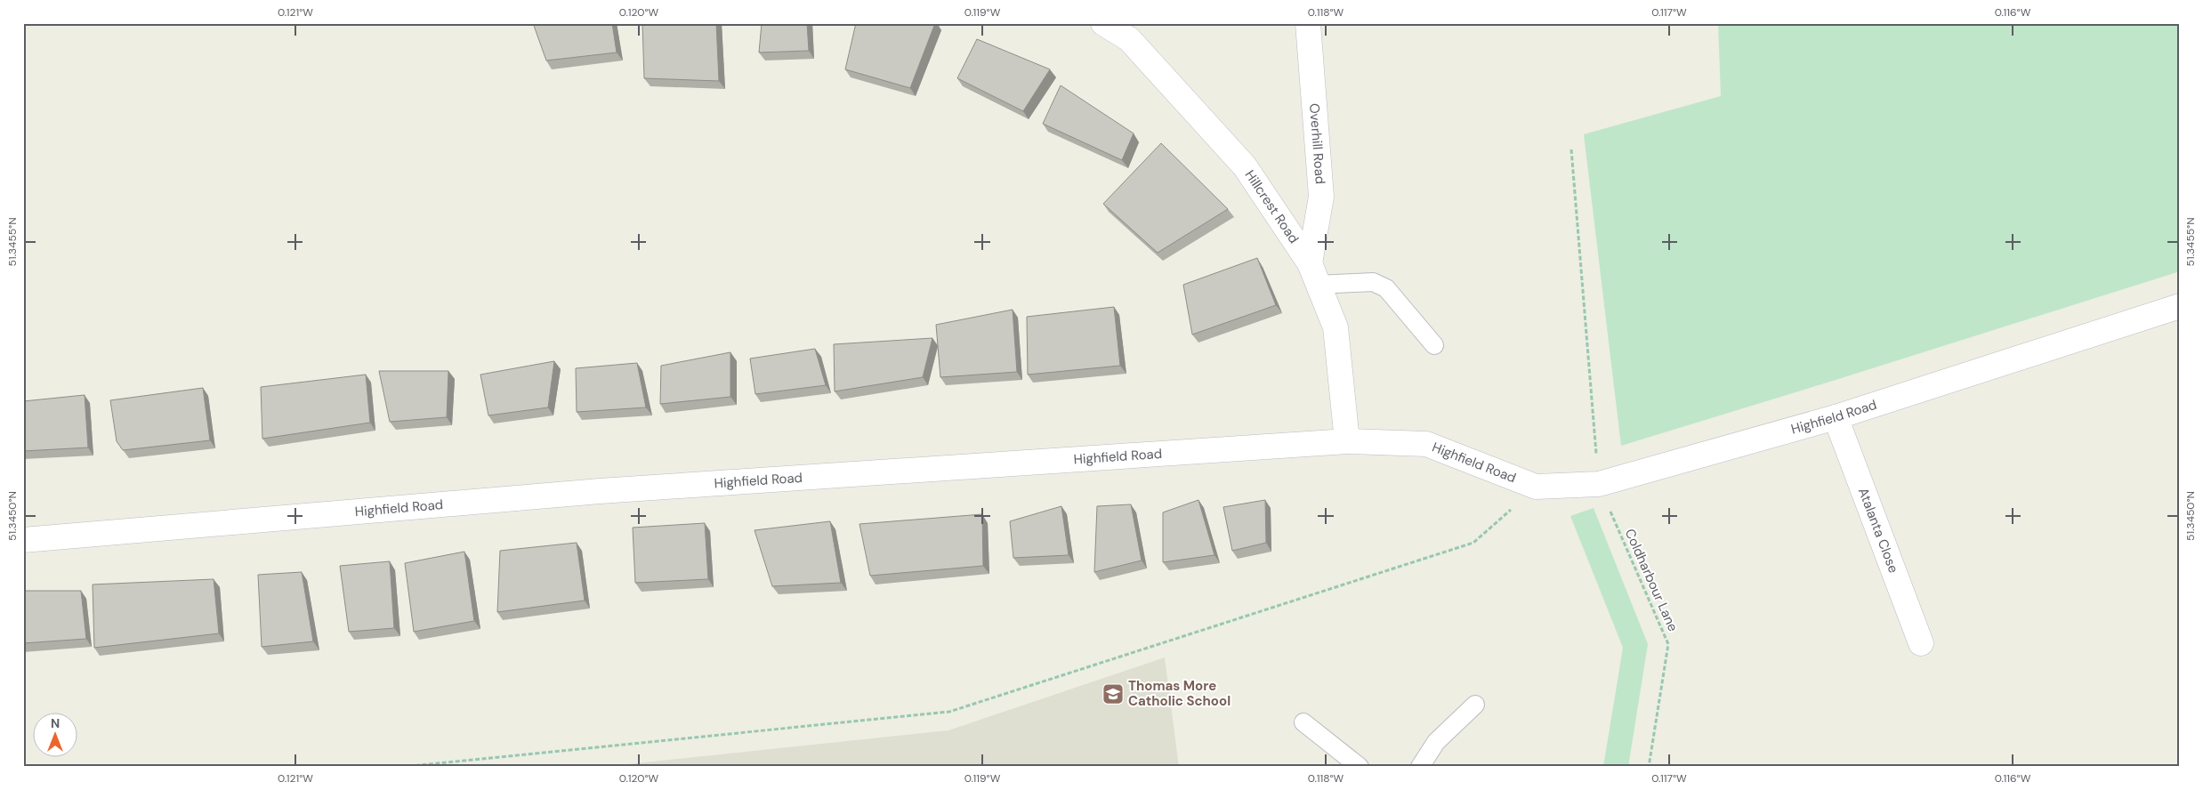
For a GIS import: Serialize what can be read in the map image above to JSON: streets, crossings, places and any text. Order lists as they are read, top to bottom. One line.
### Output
{"streets":{"street":["Overhill Road","Hillcrest Road","Highfield Road","Atalanta Close"],"path":["Coldharbour Lane"]},"crossings":[["Overhill Road","Hillcrest Road"],["Hillcrest Road","Highfield Road"],["Highfield Road","Atalanta Close"],["Highfield Road","Coldharbour Lane"]],"places":{"school or university":["Thomas More Catholic School"]},"north":"top","coordinates":["0.121°W","0.120°W","0.119°W","0.118°W","0.117°W","0.116°W","51.3455°N","51.3450°N"]}
